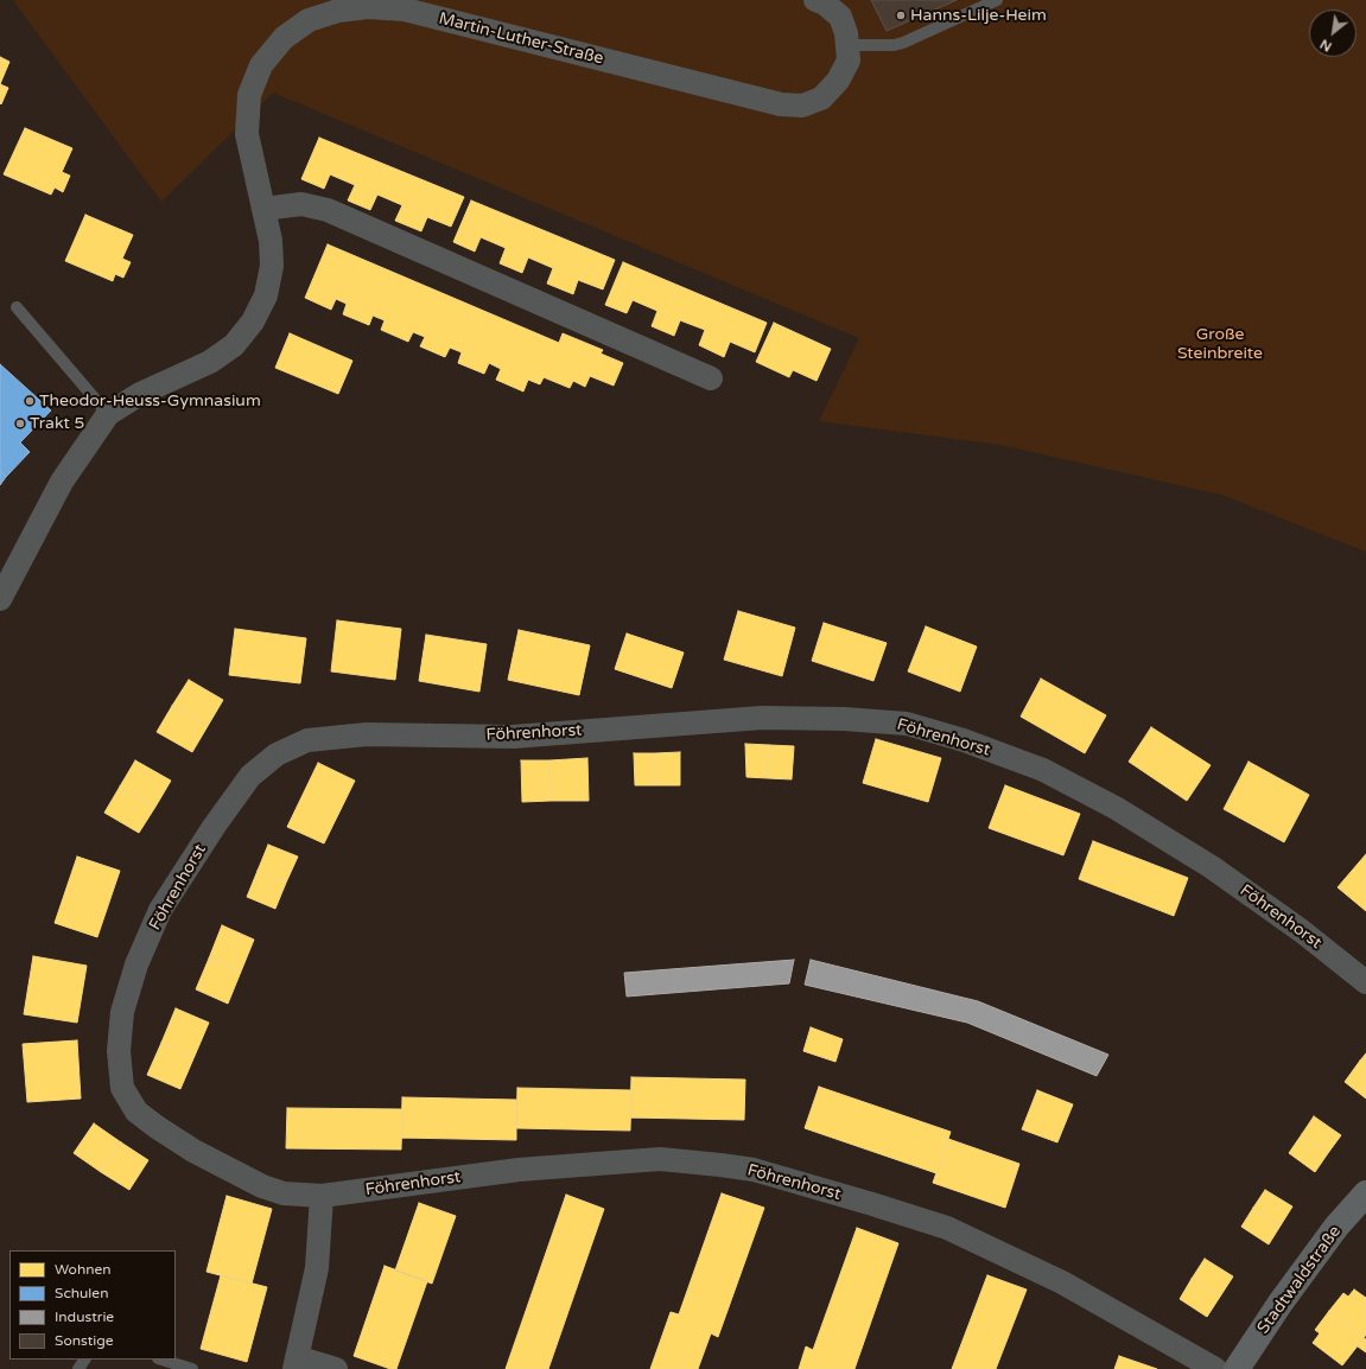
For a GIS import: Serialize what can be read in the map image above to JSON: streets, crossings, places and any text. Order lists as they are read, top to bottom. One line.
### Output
{"streets":{"street":["Martin-Luther-Straße","Föhrenhorst","Stadtwaldstraße"]},"parks":["Große Steinbreite"],"places":["Hanns-Lilje-Heim","Theodor-Heuss-Gymnasium","Trakt 5"],"legend":["Wohnen","Schulen","Industrie","Sonstige"],"north":"bottom left"}
